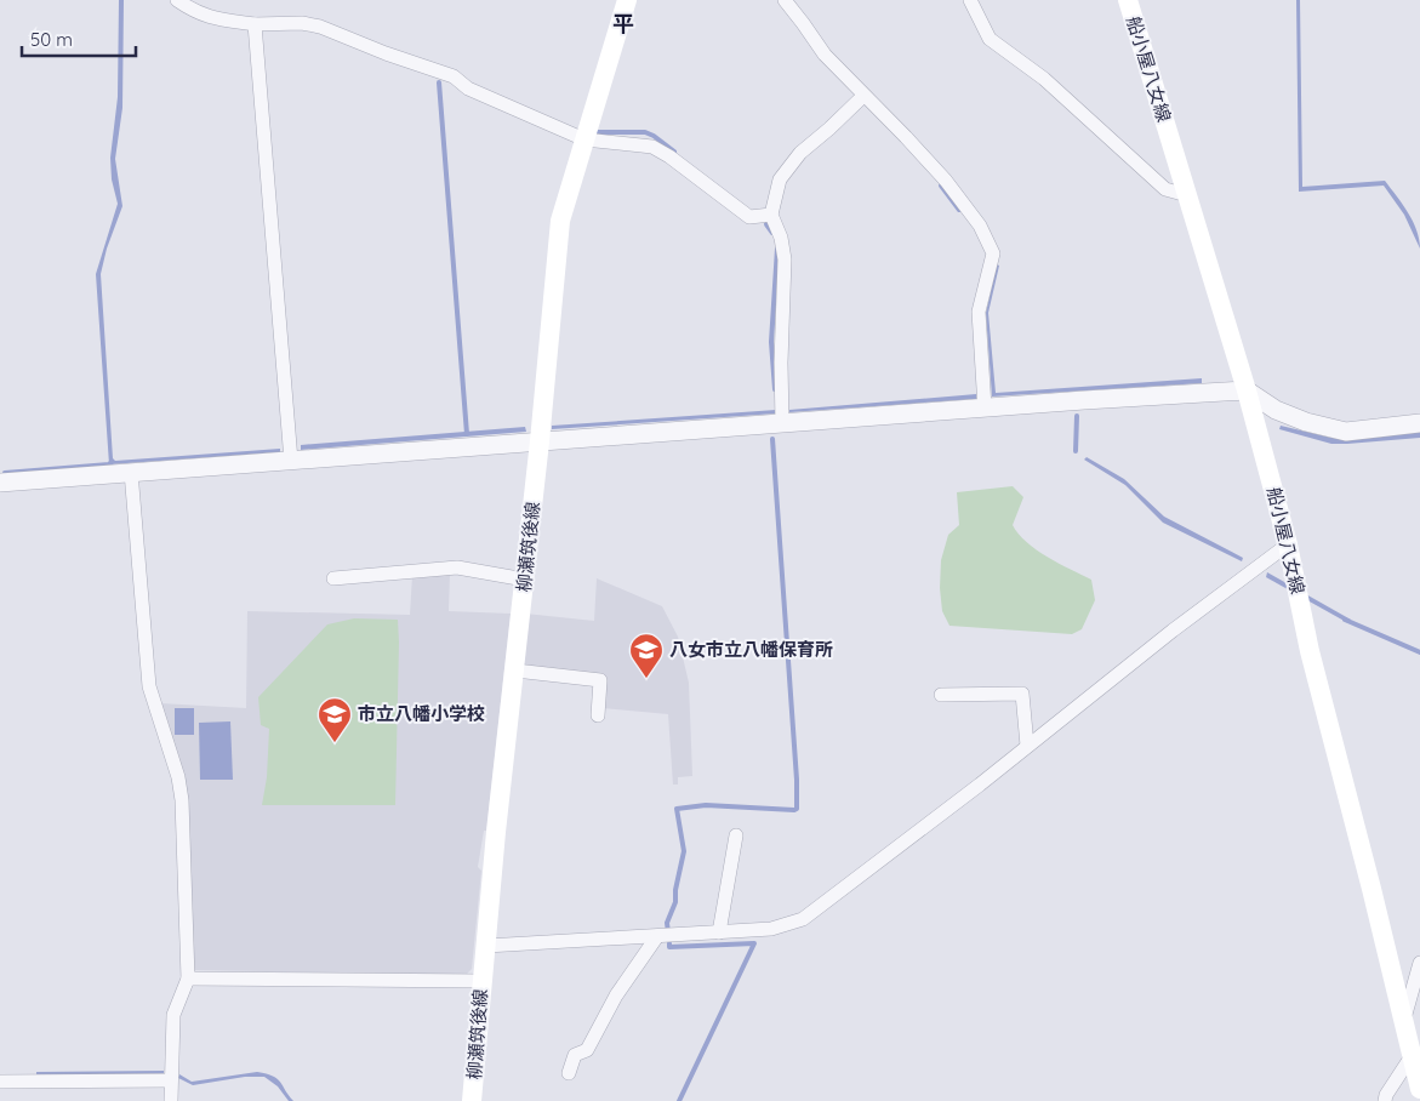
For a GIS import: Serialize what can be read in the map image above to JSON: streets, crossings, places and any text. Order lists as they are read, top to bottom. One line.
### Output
{"streets":{"main road":["船小屋八女線","柳瀬筑後線"]},"districts":["平"],"places":{"school or university":["八女市立八幡保育所","市立八幡小学校"]},"scale_bar":"50 m"}
